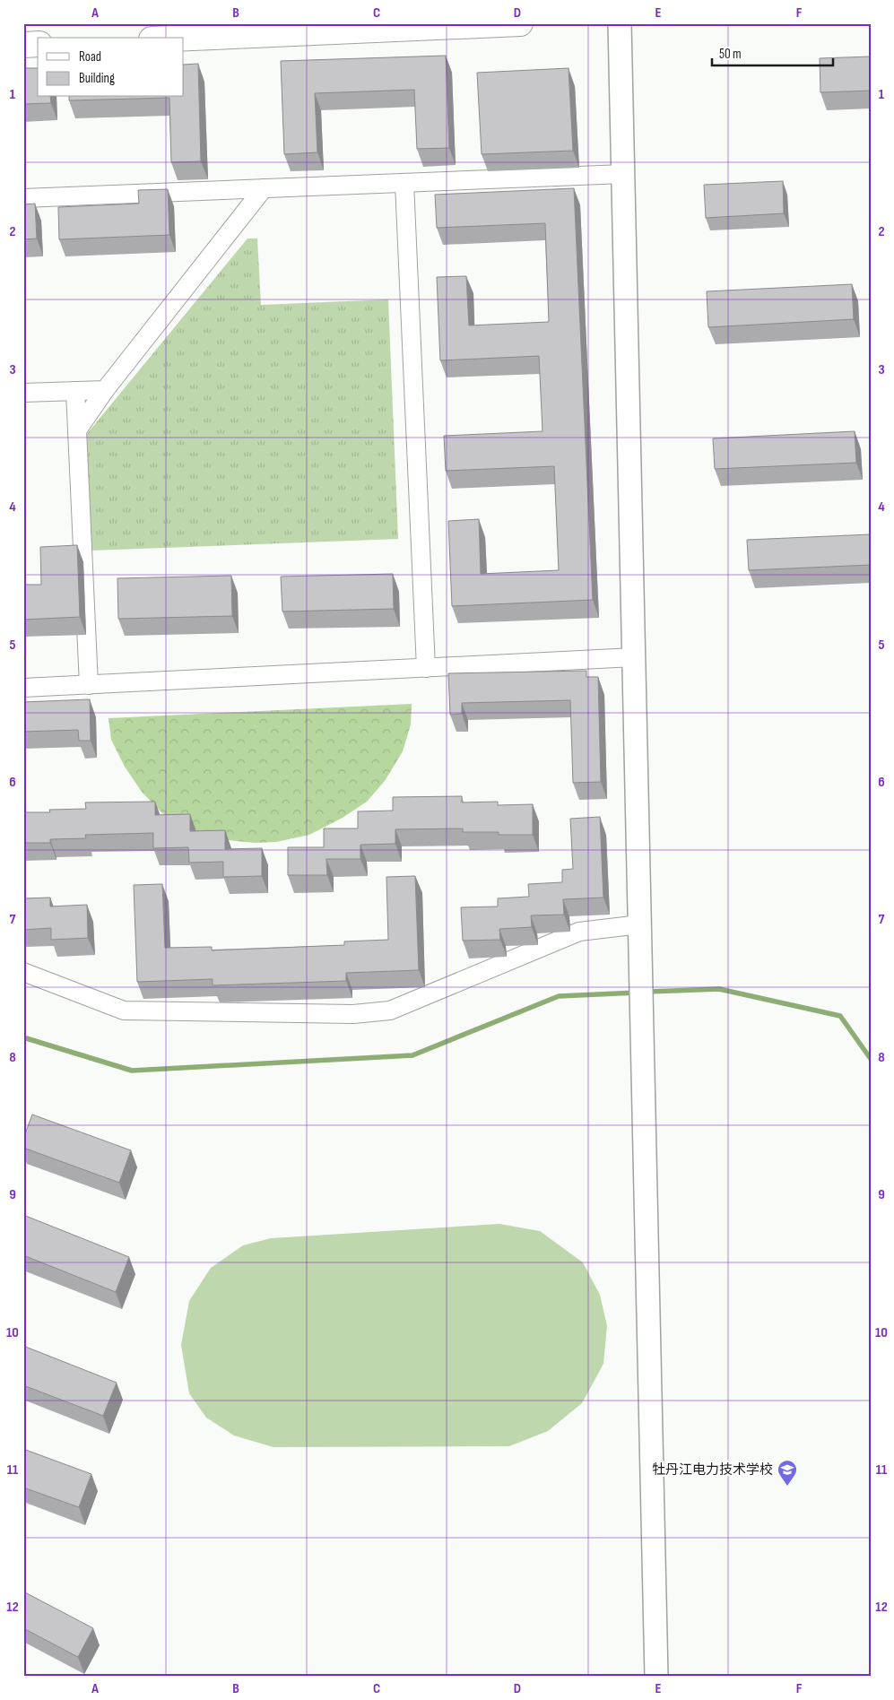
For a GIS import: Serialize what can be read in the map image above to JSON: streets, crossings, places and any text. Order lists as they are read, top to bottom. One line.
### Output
{"places":{"school or university":["牡丹江电力技术学校"]},"legend":["Road","Building"],"scale_bar":"50 m","grid":{"columns":["A","B","C","D","E","F"],"rows":["1","2","3","4","5","6","7","8","9","10","11","12"]}}
